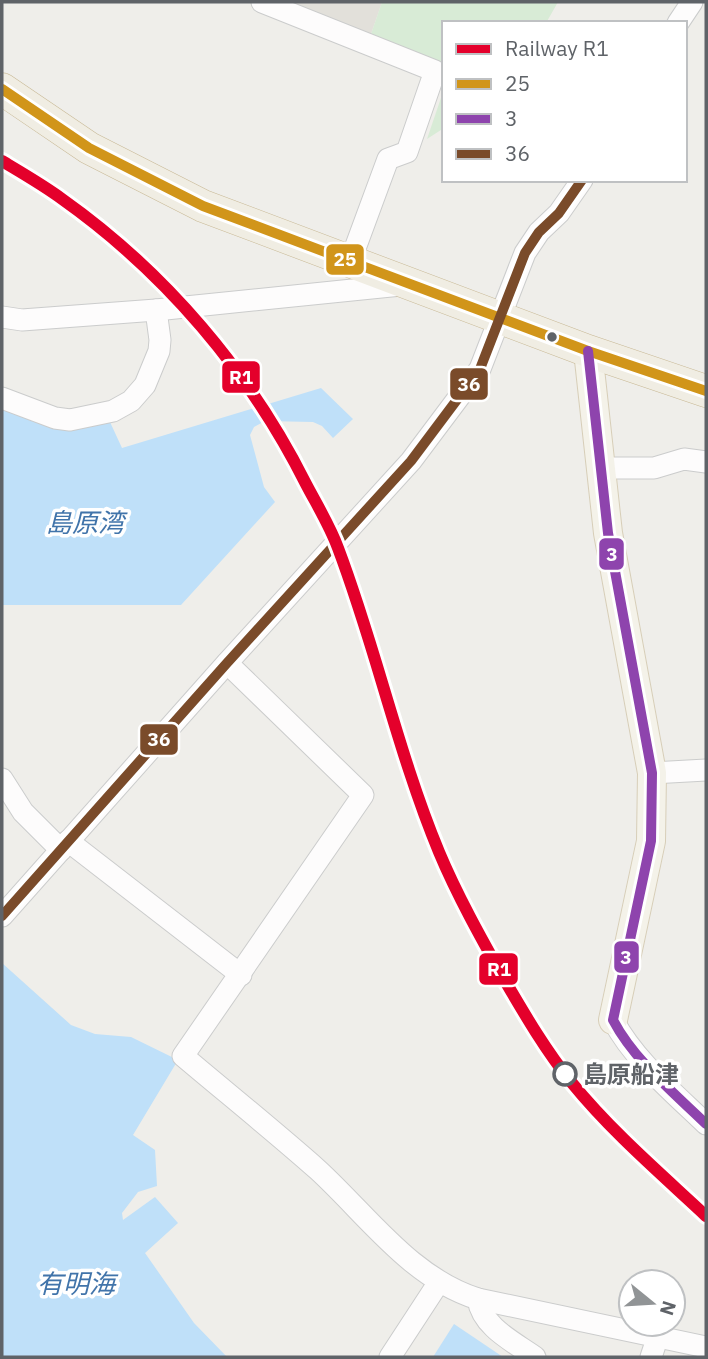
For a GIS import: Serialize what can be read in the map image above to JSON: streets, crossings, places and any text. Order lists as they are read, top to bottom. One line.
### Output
{"water":["島原湾","有明海"],"places":["島原船津"],"lines":["transit line 25","rail line R1","transit line 36","transit line 3"],"legend":["Railway R1","25","3","36"],"north":"right"}
